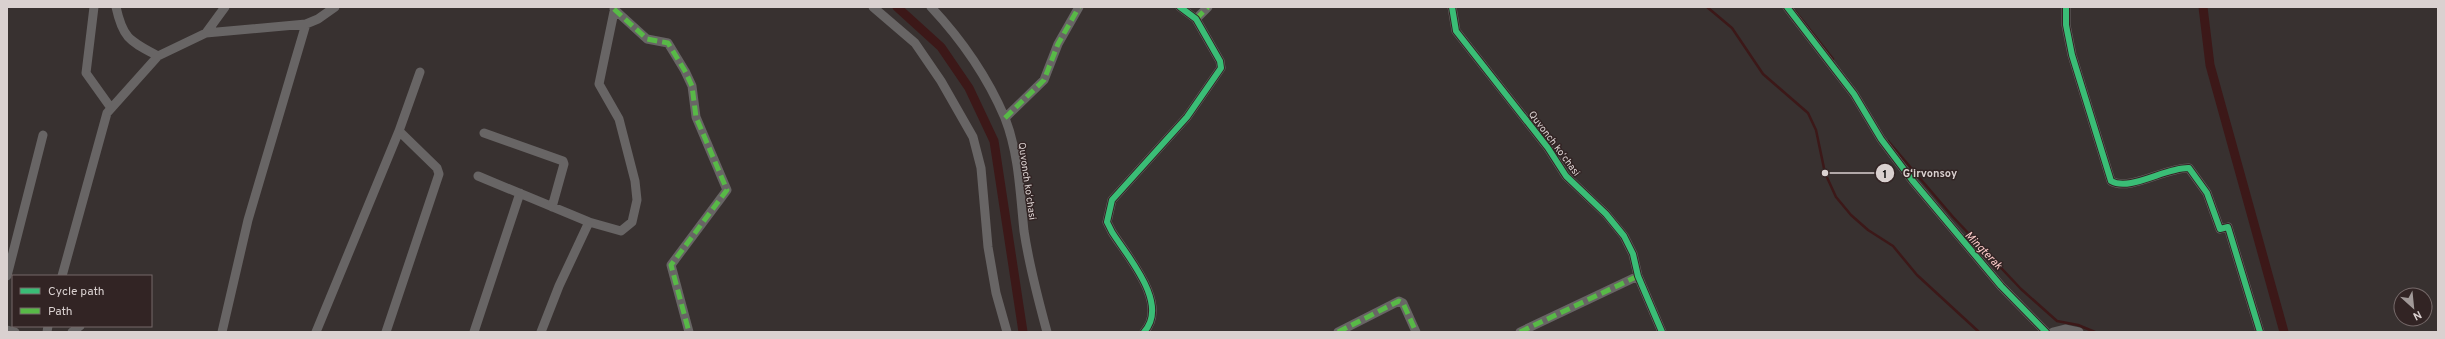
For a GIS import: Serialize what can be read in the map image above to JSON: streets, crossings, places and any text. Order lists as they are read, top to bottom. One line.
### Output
{"streets":{"street":["Quvonch koʻchasi"]},"water":["Mingterak"],"places":["G‘irvonsoy"],"legend":["Cycle path","Path"],"north":"bottom right"}
